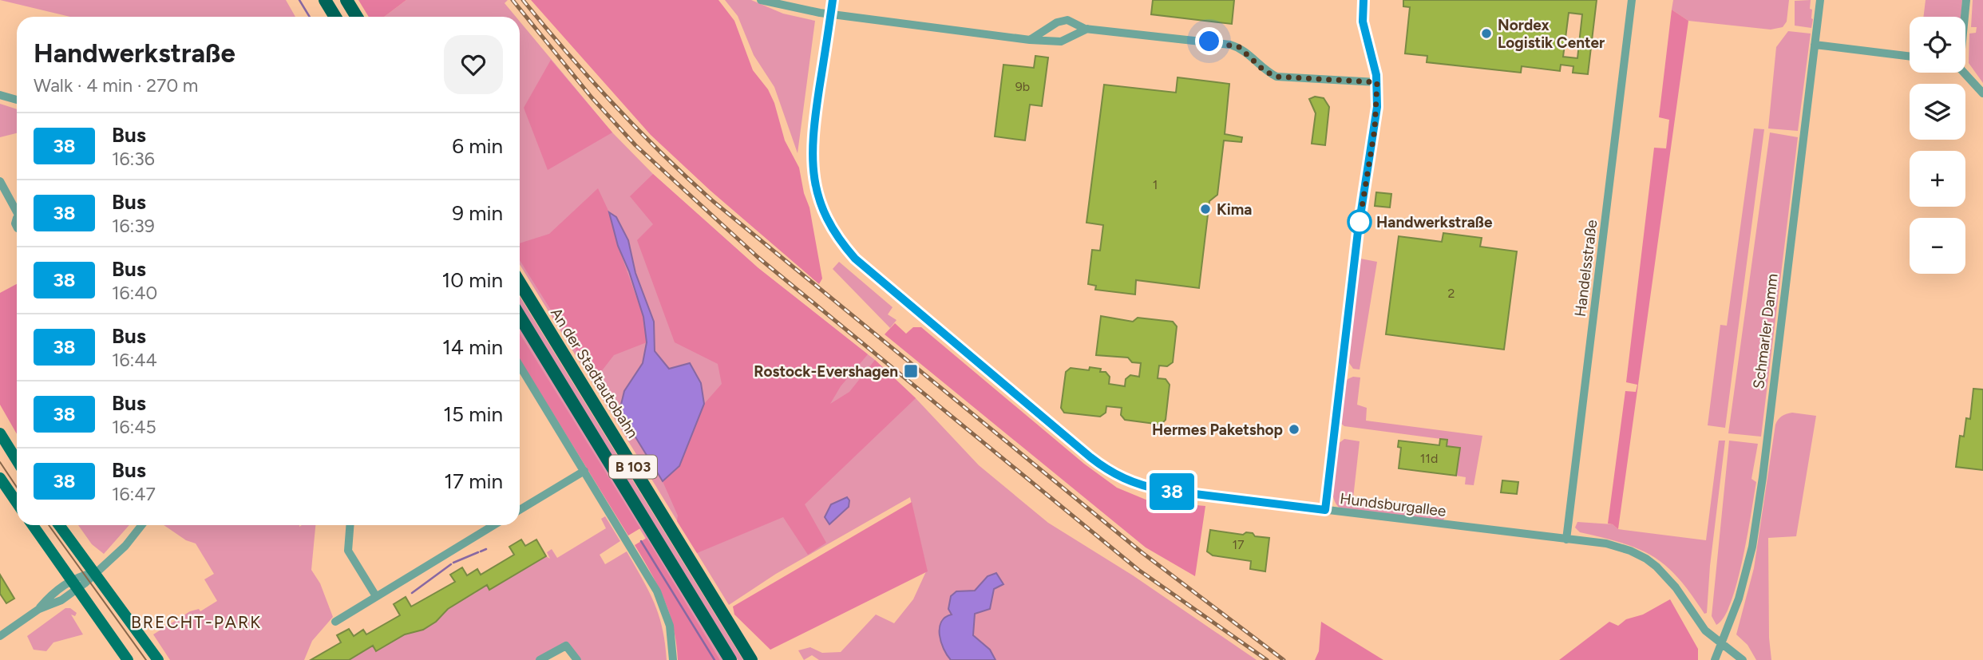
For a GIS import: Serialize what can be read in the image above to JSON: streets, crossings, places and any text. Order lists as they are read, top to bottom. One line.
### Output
{"streets":{"highway":["An der Stadtautobahn","B 103"],"street":["Handelsstraße","Schmarler Damm","Hundsburgallee"]},"crossings":[["Handelsstraße","Hundsburgallee"],["Schmarler Damm","Hundsburgallee"]],"districts":["BRECHT-PARK"],"places":{"other":["Nordex Logistik Center","Kima","Handwerkstraße","Hermes Paketshop"],"transit":["Rostock-Evershagen"]},"lines":["bus line 38"],"house_numbers":["9b","1","2","11d","17"],"page":{"on_map":"38","map_buttons":["+","−"],"heading":["Handwerkstraße","Walk · 4 min · 270 m"],"list":[{"mark":"38","name":"Bus","note":"16:36","value":"6 min"},{"mark":"38","name":"Bus","note":"16:39","value":"9 min"},{"mark":"38","name":"Bus","note":"16:40","value":"10 min"},{"mark":"38","name":"Bus","note":"16:44","value":"14 min"},{"mark":"38","name":"Bus","note":"16:45","value":"15 min"},{"mark":"38","name":"Bus","note":"16:47","value":"17 min"}]}}
